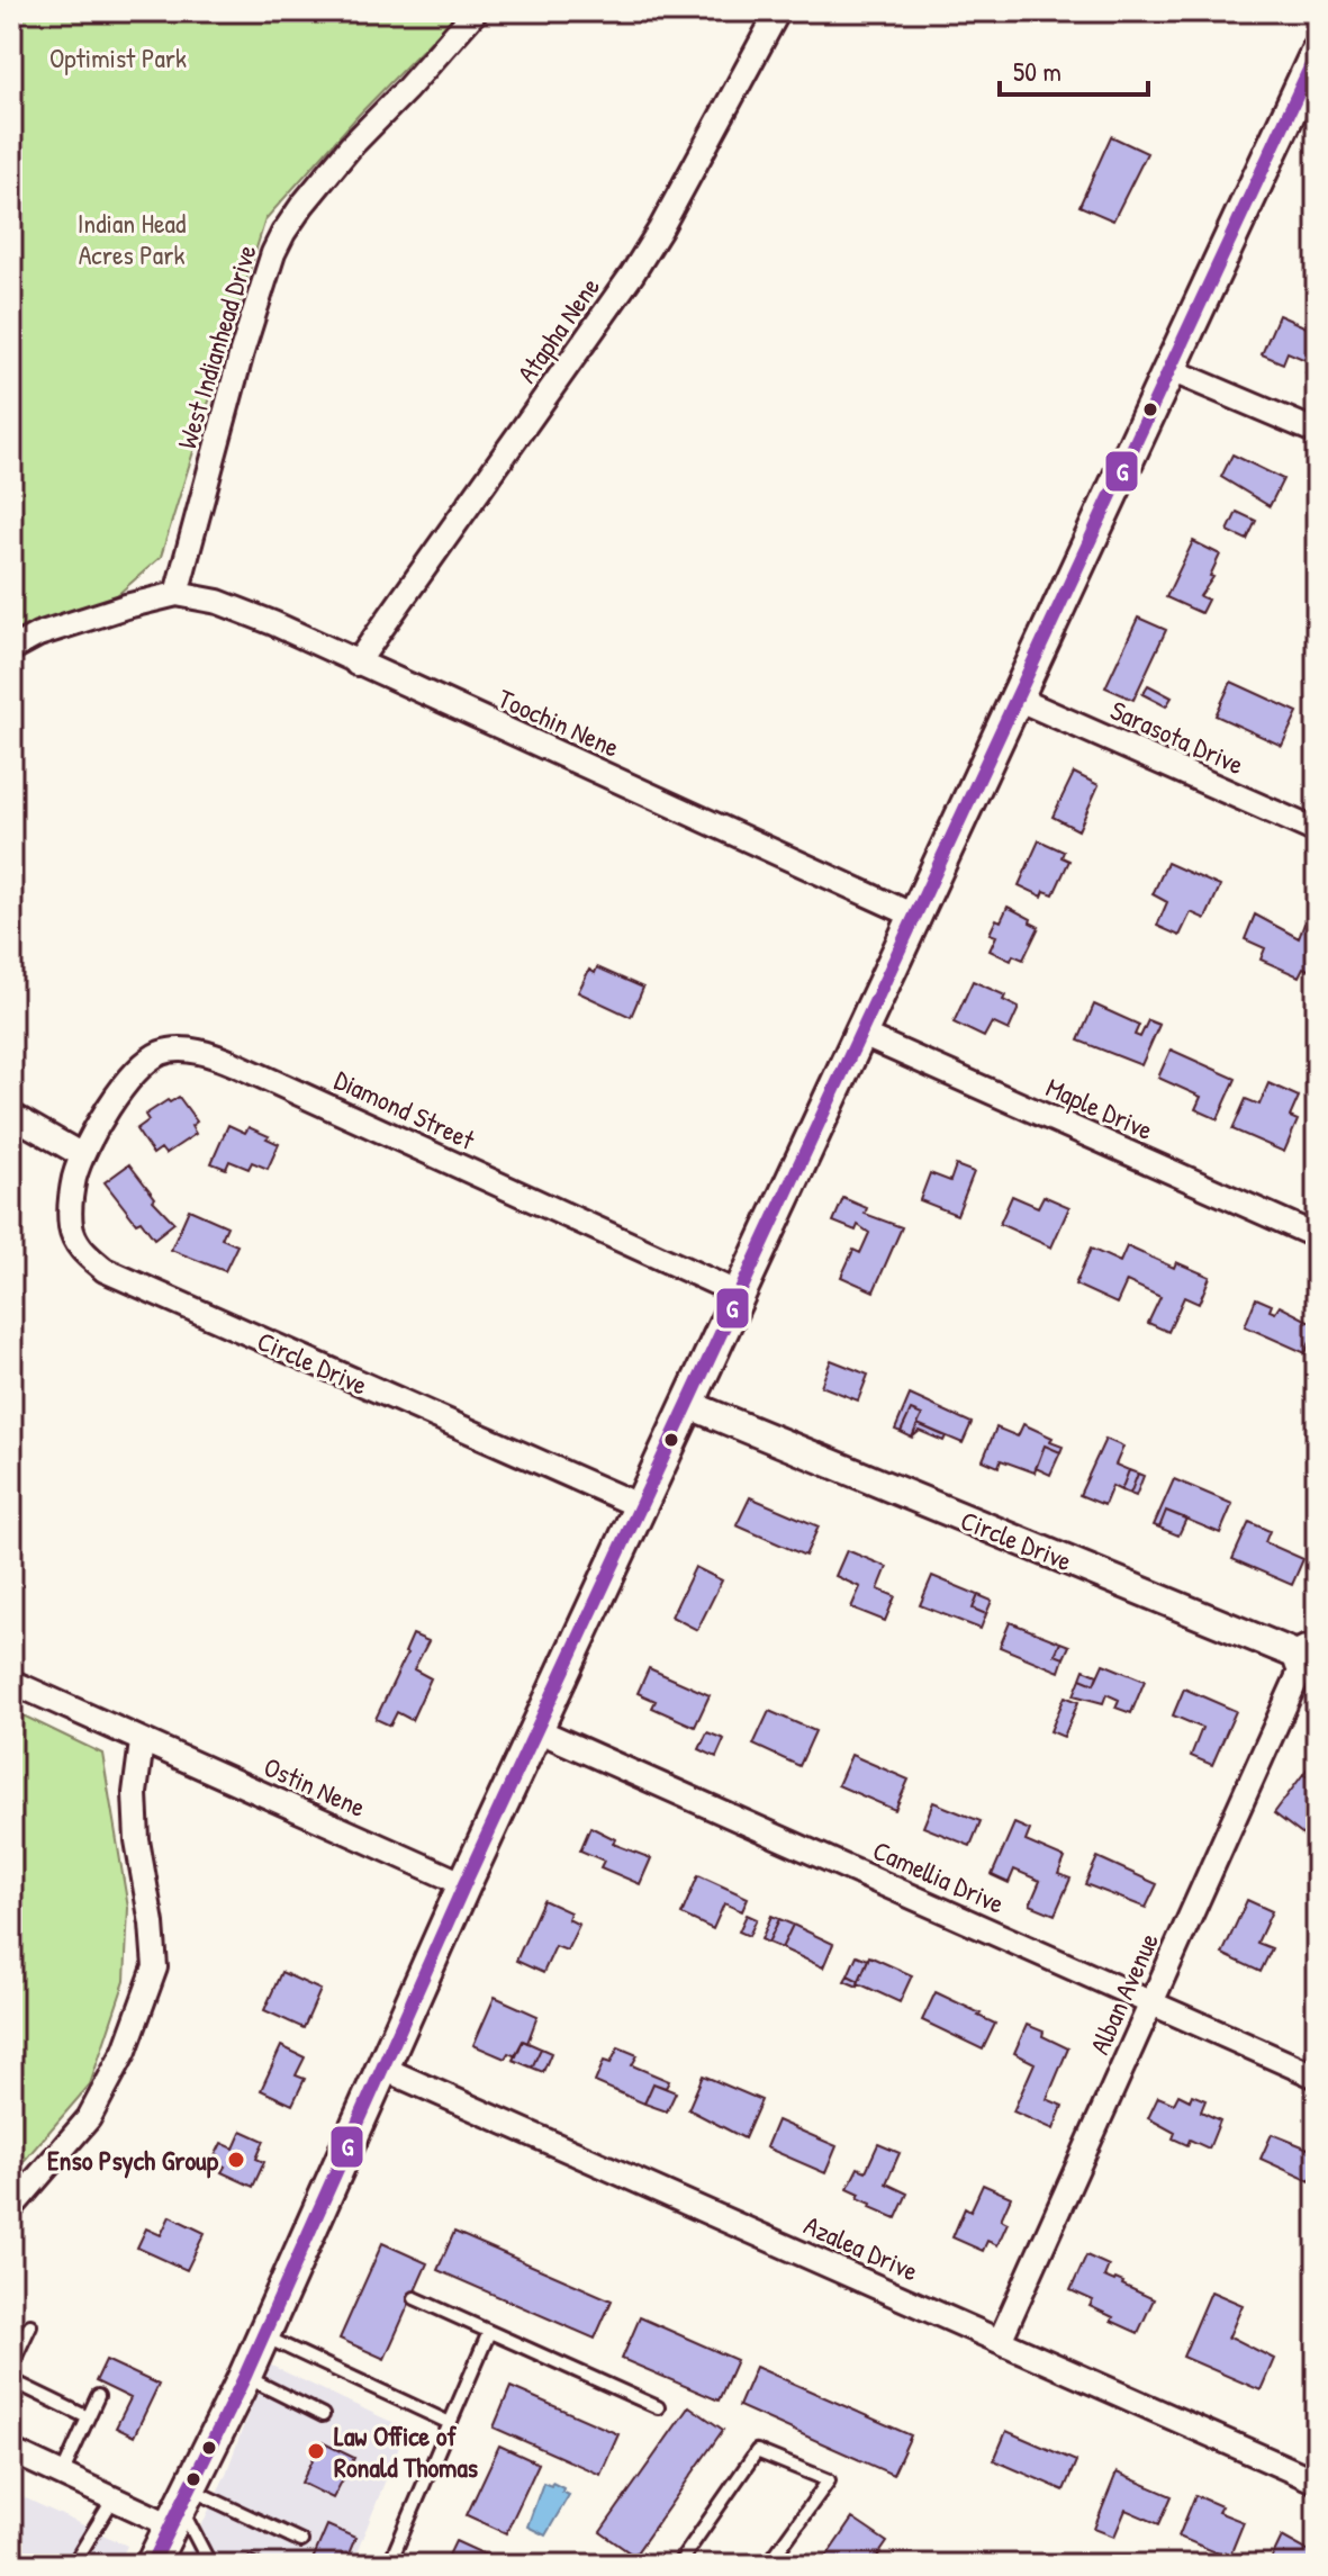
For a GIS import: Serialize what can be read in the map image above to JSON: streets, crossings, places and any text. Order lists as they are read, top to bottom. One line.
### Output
{"streets":{"street":["Atapha Nene","West Indianhead Drive","Toochin Nene","Sarasota Drive","Maple Drive","Diamond Street","Circle Drive","Ostin Nene","Camellia Drive","Alban Avenue","Azalea Drive"]},"crossings":[["Atapha Nene","Toochin Nene"],["West Indianhead Drive","Toochin Nene"],["Diamond Street","Circle Drive"],["Circle Drive","Alban Avenue"],["Camellia Drive","Alban Avenue"],["Alban Avenue","Azalea Drive"]],"parks":["Optimist Park","Indian Head Acres Park"],"places":["Enso Psych Group","Law Office of Ronald Thomas"],"lines":["transit line G"],"scale_bar":"50 m"}
